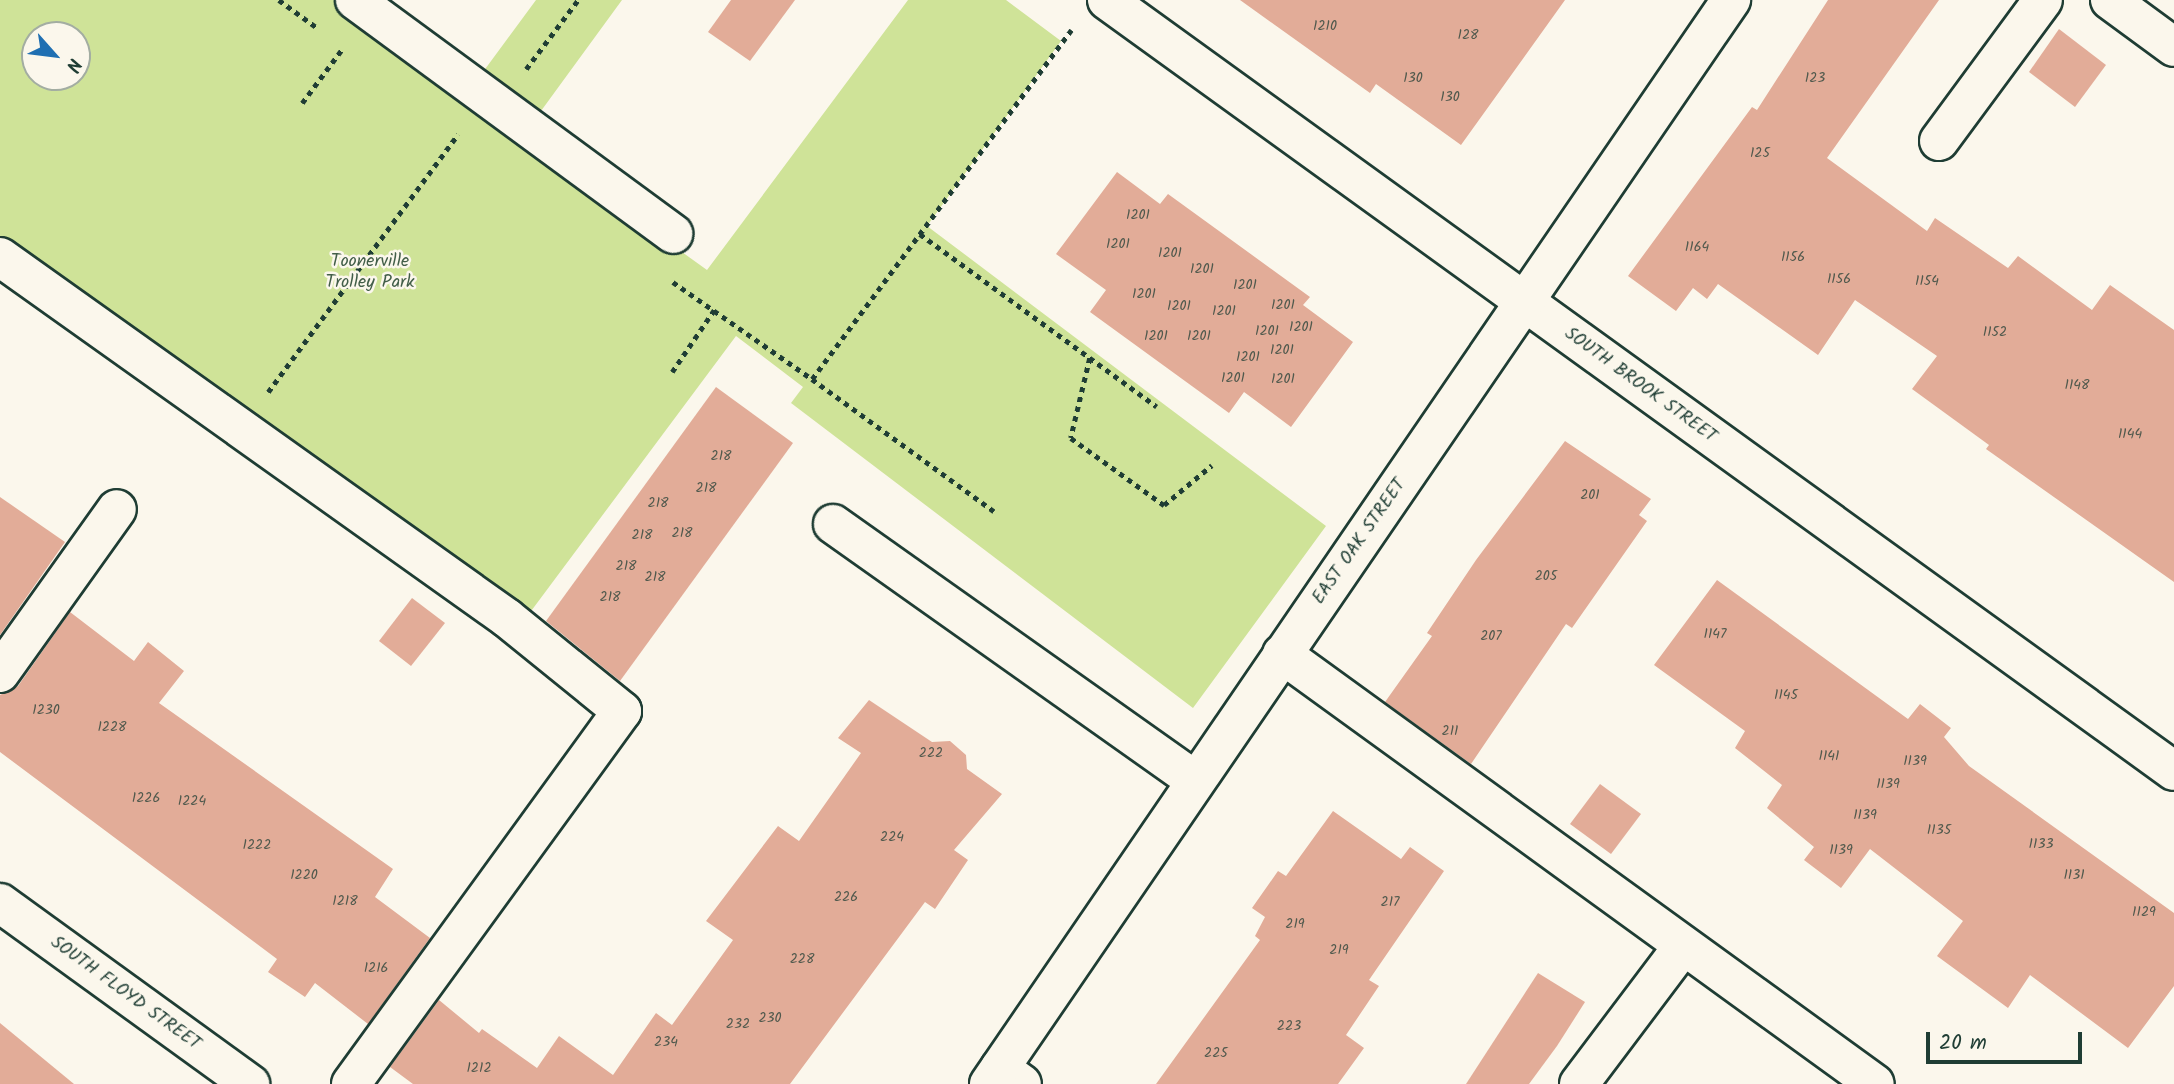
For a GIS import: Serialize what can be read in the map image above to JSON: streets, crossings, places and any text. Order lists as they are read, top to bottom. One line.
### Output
{"streets":{"street":["SOUTH BROOK STREET","EAST OAK STREET","SOUTH FLOYD STREET"]},"crossings":[["SOUTH BROOK STREET","EAST OAK STREET"]],"parks":["Toonerville Trolley Park"],"house_numbers":["1210","128","130","123","130","125","1201","1201","1164","1201","1156","1201","1156","1154","1201","1201","1201","1201","1201","1201","1201","1152","1201","1201","1201","1201","1201","1201","1148","1144","218","218","201","218","218","218","218","205","218","218","1147","207","1145","1230","1228","211","222","1141","1139","1139","1226","1224","1139","1135","224","1133","1222","1139","1220","1131","226","1218","217","1129","219","219","228","1216","230","232","223","234","225","1212"],"scale_bar":"20 m","north":"bottom right"}
